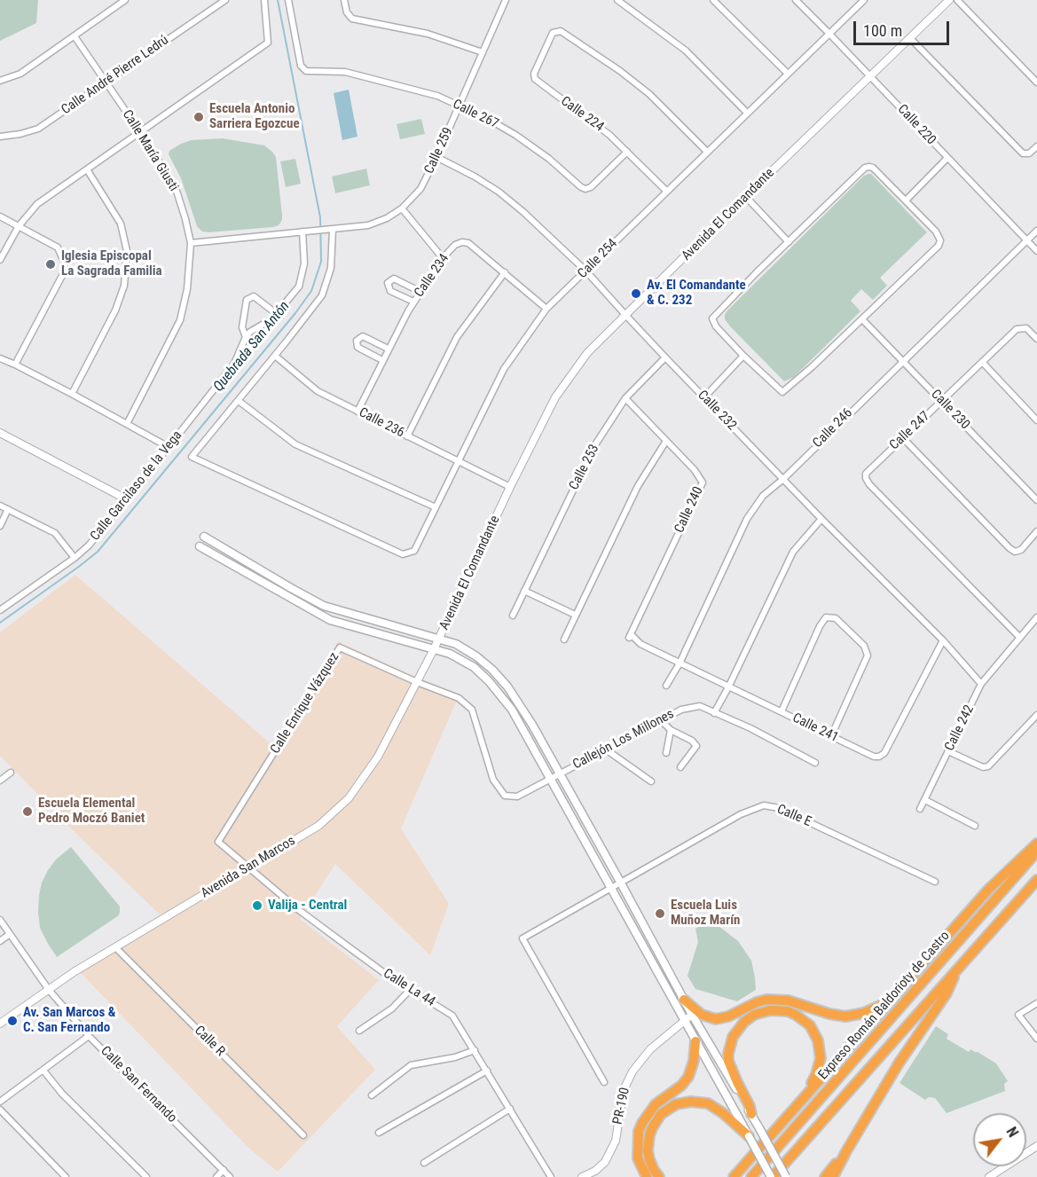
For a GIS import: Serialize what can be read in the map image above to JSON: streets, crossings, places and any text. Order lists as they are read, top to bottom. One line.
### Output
{"streets":{"highway":["Expreso Román Baldorioty de Castro"],"street":["Calle André Pierre Ledrú","Calle 267","Calle 224","Calle 220","Calle María Giusti","Calle 259","Avenida El Comandante","Calle 254","Calle 234","Calle 230","Calle 232","Calle 236","Calle 246","Calle 247","Calle 253","Calle Garcilaso de la Vega","Calle 240","Calle Enrique Vázquez","Calle 241","Calle 242","Callejón Los Millones","Calle E","Avenida San Marcos","Calle La 44","Calle R","Calle San Fernando","PR-190"]},"crossings":[["Calle André Pierre Ledrú","Calle María Giusti"],["Calle 267","Calle 224"],["Calle 267","Calle 259"],["Calle 224","Calle 254"],["Calle 220","Avenida El Comandante"],["Calle 220","Calle 254"],["Calle 220","Calle 246"],["Calle María Giusti","Calle 259"],["Calle 259","Calle 232"],["Calle 259","Calle Garcilaso de la Vega"],["Avenida El Comandante","Calle 232"],["Avenida El Comandante","Calle 236"],["Avenida El Comandante","Avenida San Marcos"],["Calle 254","Calle 234"],["Calle 254","Calle 232"],["Calle 254","Calle 236"],["Calle 234","Calle 236"],["Calle 230","Calle 246"],["Calle 230","Calle 247"],["Calle 232","Calle 246"],["Calle 232","Calle 253"],["Calle 232","Calle 241"],["Calle 232","Calle 242"],["Calle 246","Calle 241"],["Calle 247","Calle 242"],["Calle 253","Calle 240"],["Calle 240","Calle 241"],["Calle Enrique Vázquez","Callejón Los Millones"],["Calle Enrique Vázquez","Avenida San Marcos"],["Calle Enrique Vázquez","Calle La 44"],["Avenida San Marcos","Calle La 44"],["Avenida San Marcos","Calle R"],["Avenida San Marcos","Calle San Fernando"]],"water":["Quebrada San Antón"],"places":["Escuela Antonio Sarriera Egozcue","Iglesia Episcopal La Sagrada Familia","Av. El Comandante & C. 232","Escuela Elemental Pedro Moczó Baniet","Valija - Central","Escuela Luis Muñoz Marín","Av. San Marcos & C. San Fernando"],"scale_bar":"100 m","north":"top right"}
